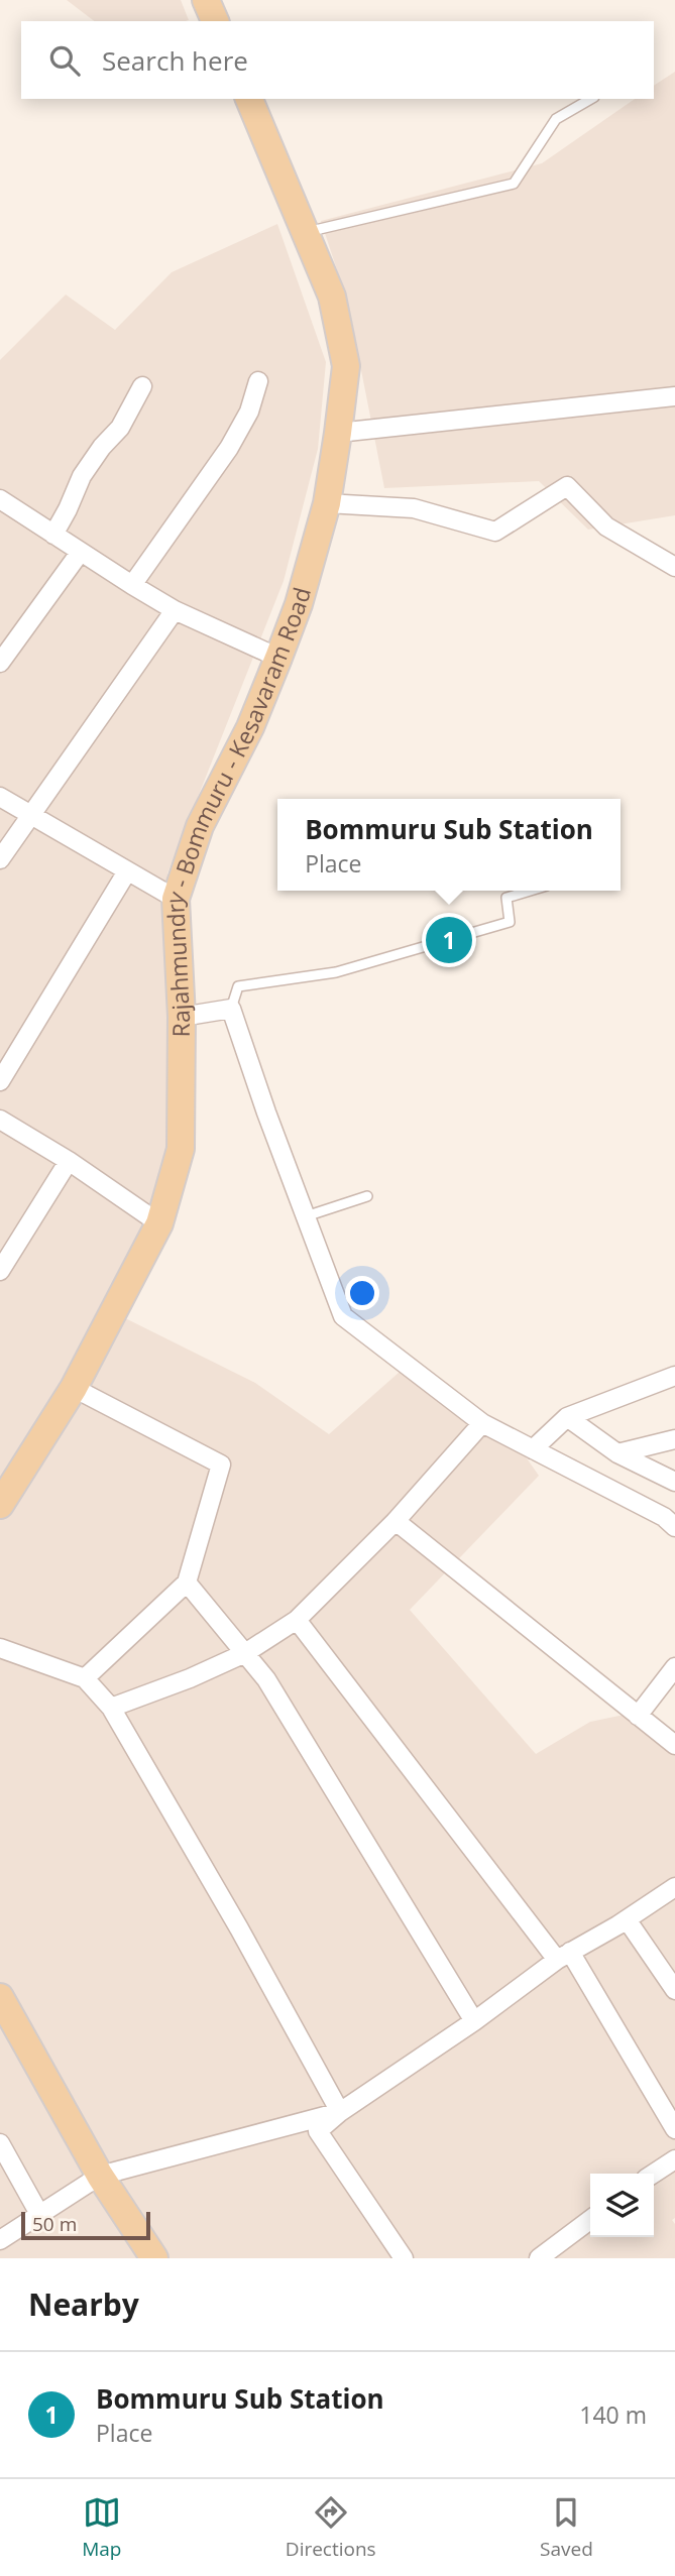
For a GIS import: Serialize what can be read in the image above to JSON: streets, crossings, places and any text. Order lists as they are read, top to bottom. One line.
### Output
{"streets":{"main road":["Rajahmundry - Bommuru - Kesavaram Road"]},"scale_bar":"50 m","page":{"search":"Search here","popup":["Bommuru Sub Station","Place"],"pins":"1","scale":"50 m","heading":"Nearby","list":[{"mark":"1","name":"Bommuru Sub Station","note":"Place","value":"140 m"}],"nav":["Map","Directions","Saved"]}}
